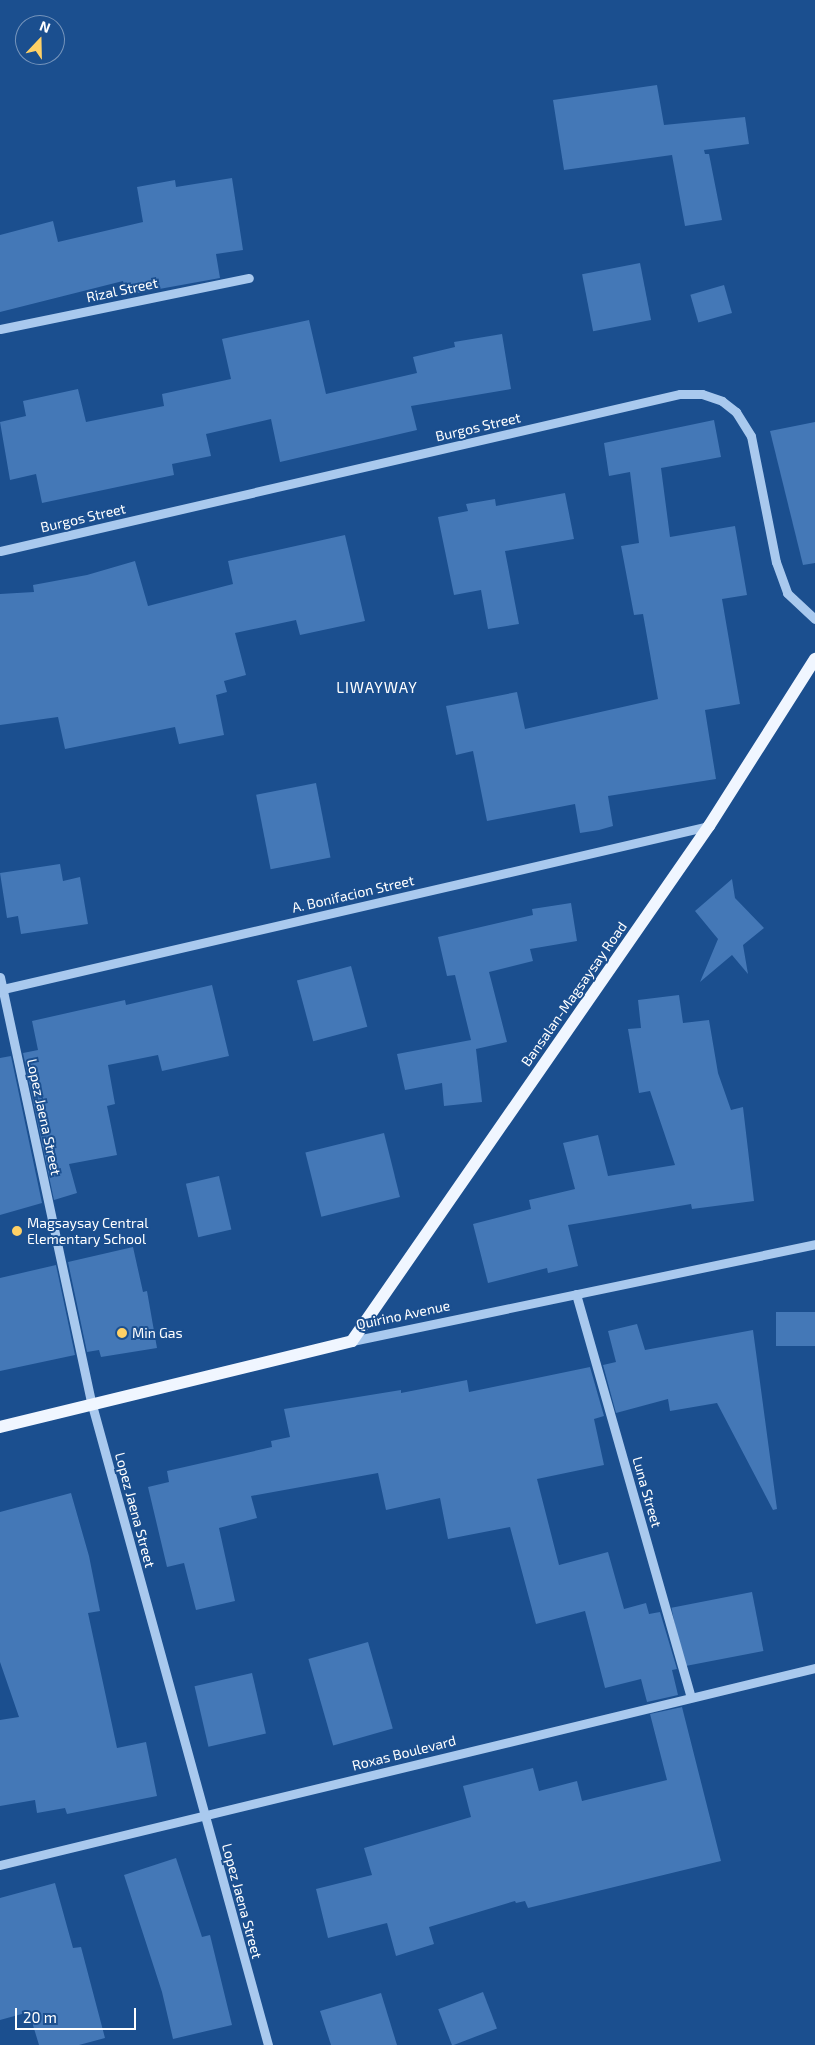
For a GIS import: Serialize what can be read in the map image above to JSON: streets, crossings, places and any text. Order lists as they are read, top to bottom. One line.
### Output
{"streets":{"main road":["Bansalan-Magsaysay Road","Quirino Avenue"],"street":["Rizal Street","Burgos Street","A. Bonifacion Street","Lopez Jaena Street","Luna Street","Roxas Boulevard"]},"crossings":[["A. Bonifacion Street","Bansalan-Magsaysay Road"],["A. Bonifacion Street","Lopez Jaena Street"],["Bansalan-Magsaysay Road","Quirino Avenue"],["Lopez Jaena Street","Quirino Avenue"],["Lopez Jaena Street","Roxas Boulevard"],["Quirino Avenue","Luna Street"],["Luna Street","Roxas Boulevard"]],"districts":["LIWAYWAY"],"places":["Magsaysay Central Elementary School","Min Gas"],"scale_bar":"20 m","north":"top"}
